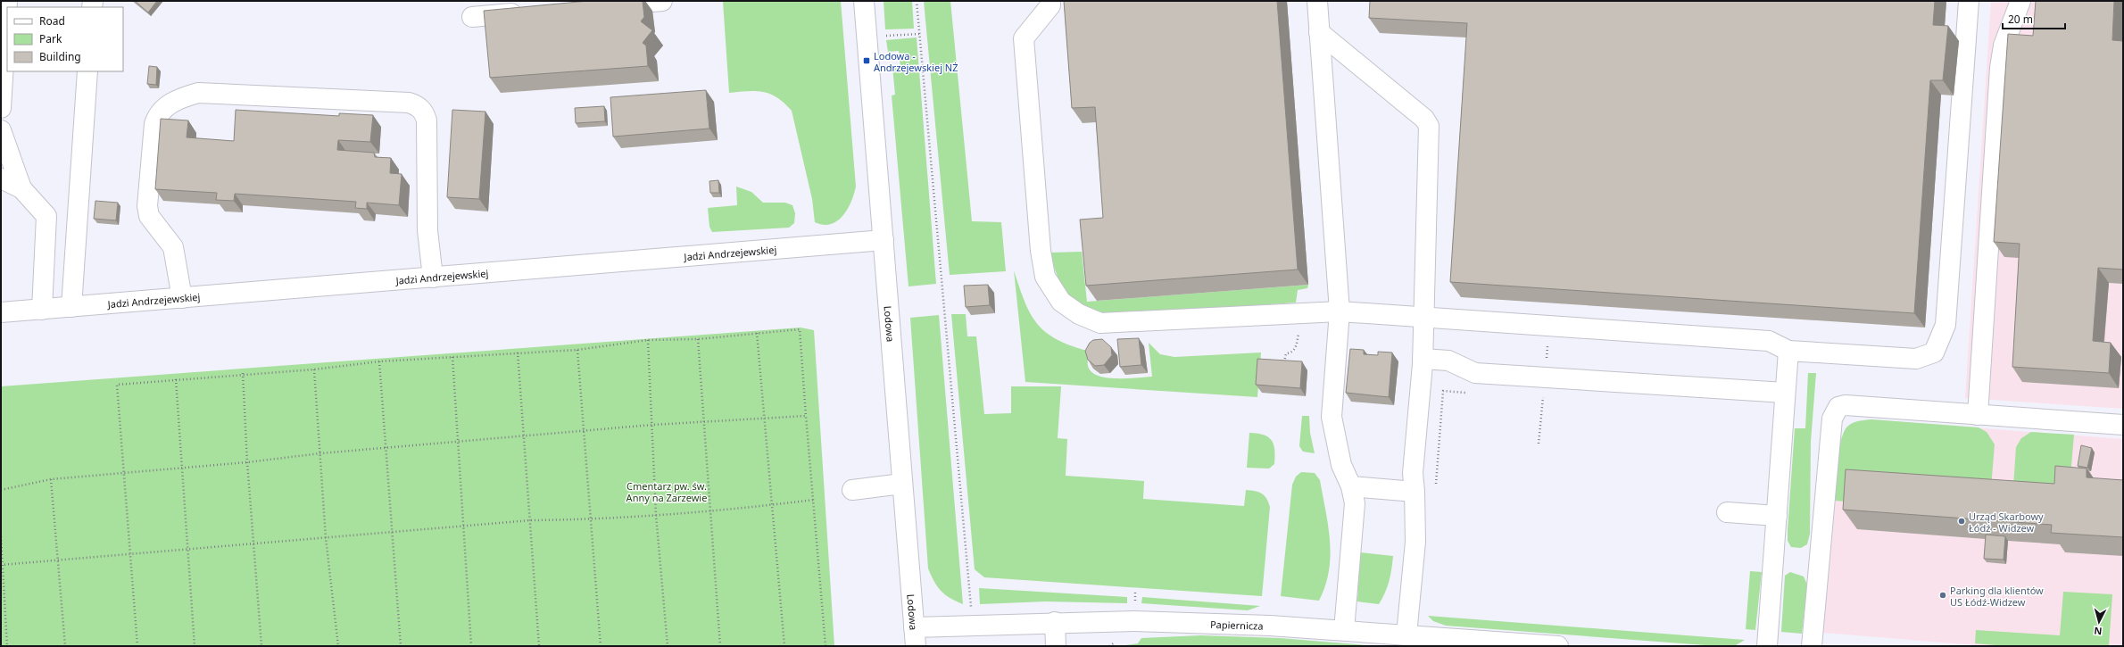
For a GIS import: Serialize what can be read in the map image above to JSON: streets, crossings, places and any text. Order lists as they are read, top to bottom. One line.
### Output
{"streets":{"street":["Jadzi Andrzejewskiej","Lodowa","Papiernicza"]},"crossings":[["Jadzi Andrzejewskiej","Lodowa"],["Lodowa","Papiernicza"]],"parks":["Cmentarz pw. św. Anny na Zarzewie"],"places":{"transit":["Lodowa - Andrzejewskiej NŻ"],"other":["Urząd Skarbowy Łódź - Widzew","Parking dla klientów US Łódź-Widzew"]},"legend":["Road","Park","Building"],"scale_bar":"20 m","north":"bottom"}
